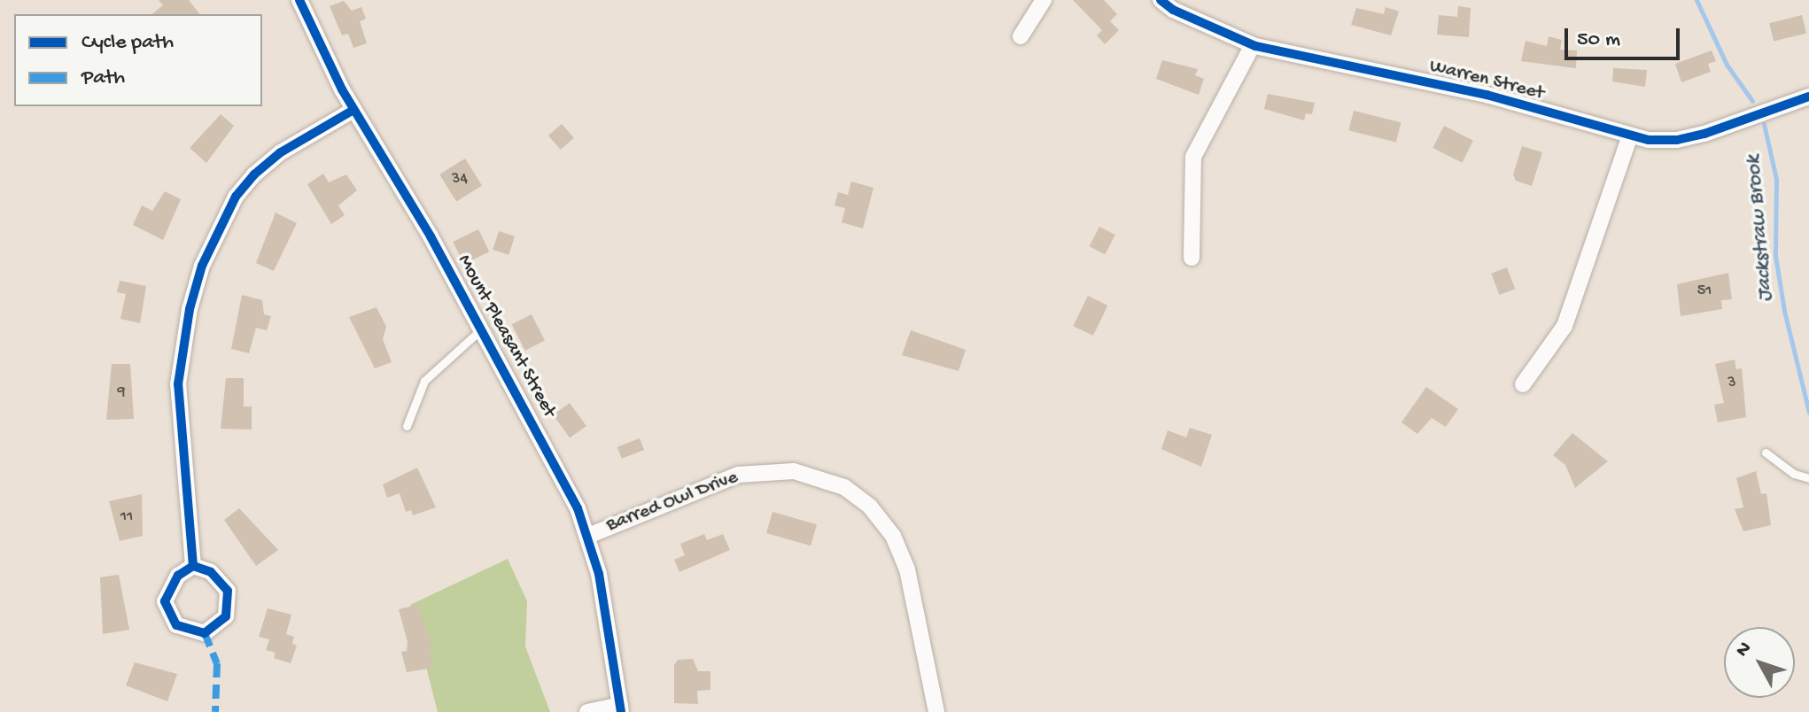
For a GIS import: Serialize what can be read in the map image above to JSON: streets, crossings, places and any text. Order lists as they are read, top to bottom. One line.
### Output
{"streets":{"street":["Warren Street","Mount Pleasant Street","Barred Owl Drive"]},"crossings":[["Mount Pleasant Street","Barred Owl Drive"]],"water":["Jackstraw Brook"],"house_numbers":["34","51","3","9","11"],"legend":["Cycle path","Path"],"scale_bar":"50 m","north":"top left"}
